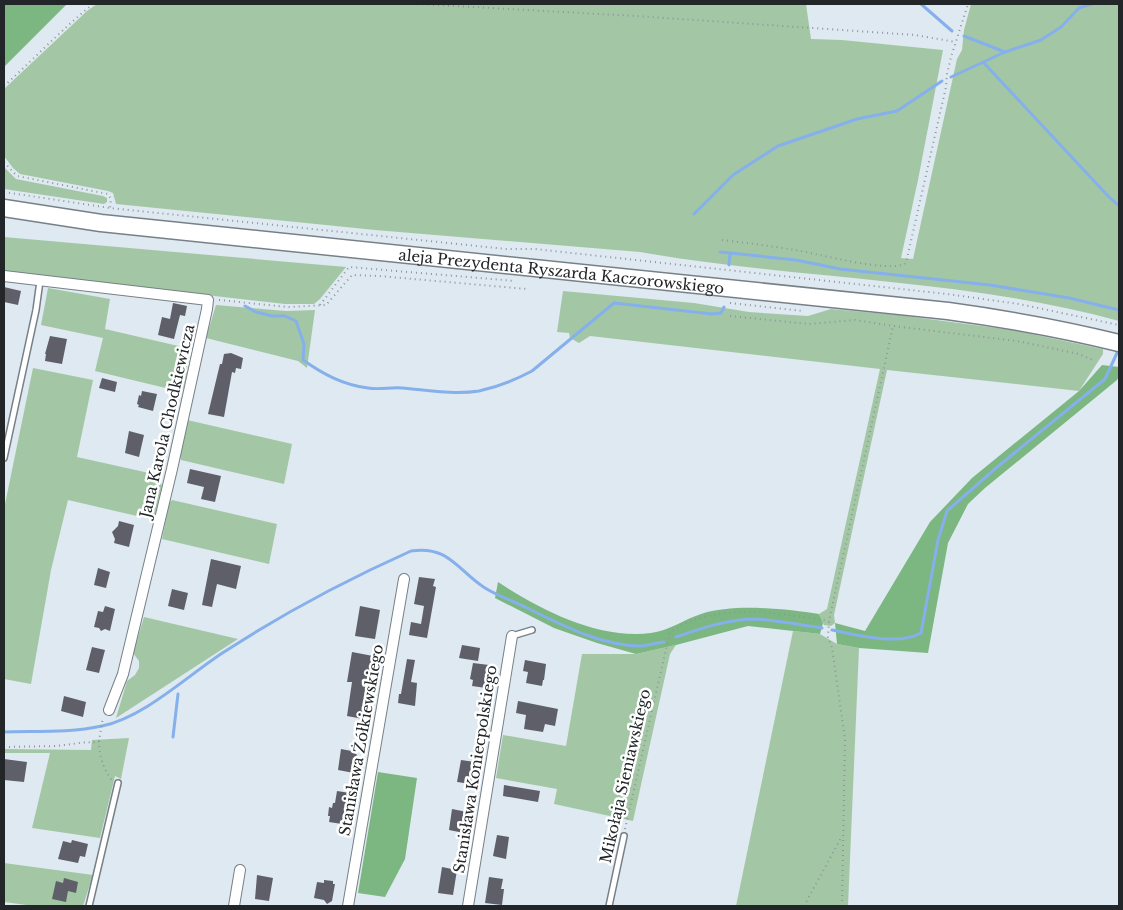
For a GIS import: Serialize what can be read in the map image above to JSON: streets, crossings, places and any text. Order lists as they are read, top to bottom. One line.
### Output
{"streets":{"main road":["aleja Prezydenta Ryszarda Kaczorowskiego"],"street":["Jana Karola Chodkiewicza","Stanisława Żółkiewskiego","Stanisława Koniecpolskiego"],"lane":["Mikołaja Sieniawskiego"]}}
